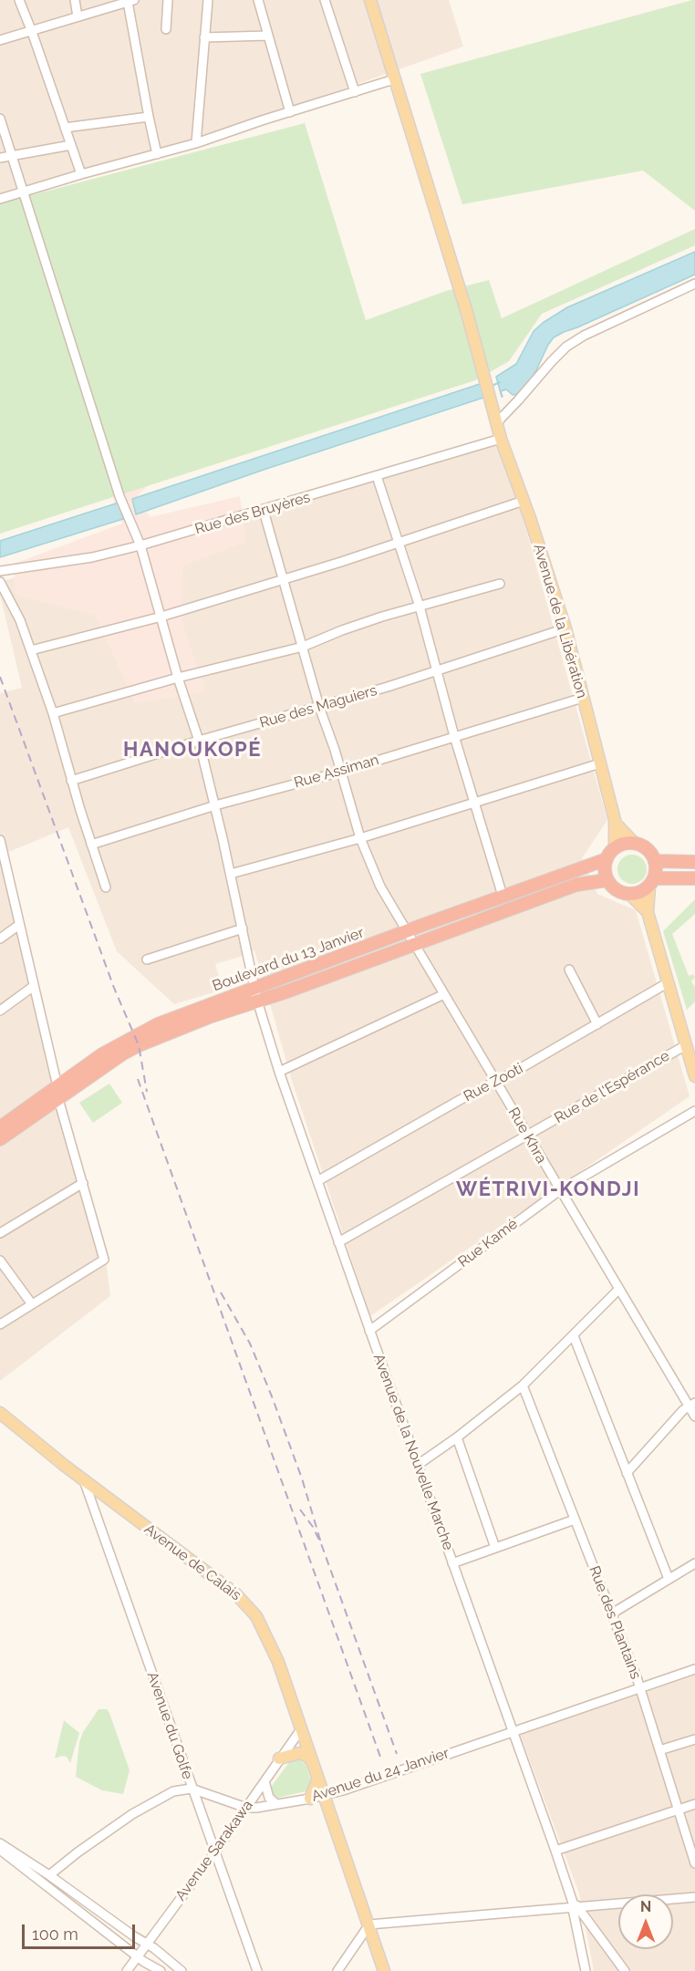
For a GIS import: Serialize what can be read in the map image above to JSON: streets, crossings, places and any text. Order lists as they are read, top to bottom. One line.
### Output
{"streets":{"highway":["Boulevard du 13 Janvier"],"main road":["Avenue de la Libération","Avenue de Calais"],"street":["Rue des Bruyères","Rue des Maguiers","Rue Assiman","Rue Zooti","Rue de l'Espérance","Rue Khra","Rue Kamé","Avenue de la Nouvelle Marche","Rue des Plantains","Avenue du Golfe","Avenue du 24 Janvier","Avenue Sarakawa"]},"crossings":[["Rue des Bruyères","Avenue de la Libération"],["Rue des Bruyères","Rue Khra"],["Rue des Bruyères","Avenue de la Nouvelle Marche"],["Avenue de la Libération","Rue des Maguiers"],["Avenue de la Libération","Rue Assiman"],["Rue des Maguiers","Rue Khra"],["Rue des Maguiers","Avenue de la Nouvelle Marche"],["Rue Assiman","Rue Khra"],["Rue Assiman","Avenue de la Nouvelle Marche"],["Boulevard du 13 Janvier","Rue Khra"],["Boulevard du 13 Janvier","Avenue de la Nouvelle Marche"],["Rue Zooti","Rue Khra"],["Rue Zooti","Avenue de la Nouvelle Marche"],["Rue de l'Espérance","Rue Khra"],["Rue de l'Espérance","Avenue de la Nouvelle Marche"],["Rue Khra","Rue Kamé"],["Rue Kamé","Avenue de la Nouvelle Marche"],["Avenue de la Nouvelle Marche","Avenue du 24 Janvier"],["Avenue de Calais","Avenue du Golfe"],["Avenue de Calais","Avenue du 24 Janvier"],["Avenue de Calais","Avenue Sarakawa"],["Rue des Plantains","Avenue du 24 Janvier"],["Avenue du Golfe","Avenue Sarakawa"],["Avenue du 24 Janvier","Avenue Sarakawa"]],"districts":["HANOUKOPÉ","WÉTRIVI-KONDJI"],"scale_bar":"100 m","north":"top"}
